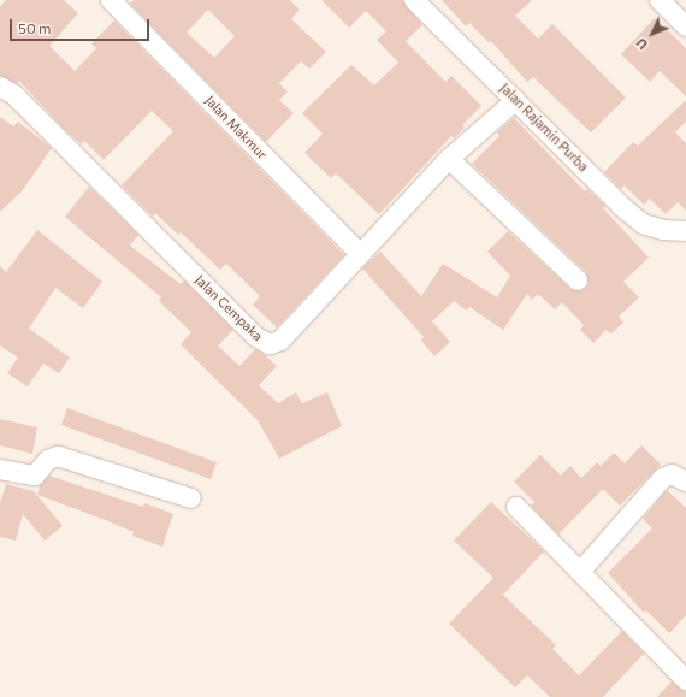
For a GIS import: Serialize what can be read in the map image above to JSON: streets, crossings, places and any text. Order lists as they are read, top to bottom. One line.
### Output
{"streets":{"street":["Jalan Makmur","Jalan Rajamin Purba","Jalan Cempaka"]},"crossings":[["Jalan Makmur","Jalan Cempaka"],["Jalan Rajamin Purba","Jalan Cempaka"]],"scale_bar":"50 m","north":"bottom left"}
